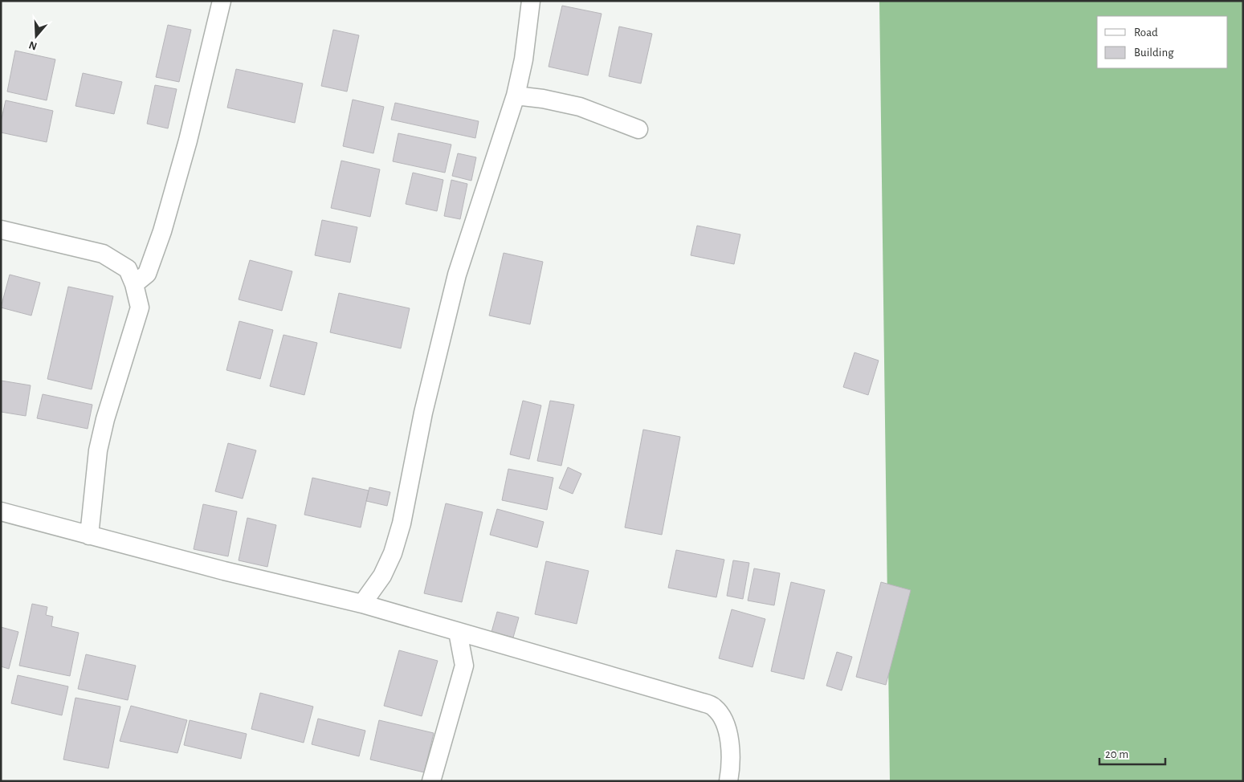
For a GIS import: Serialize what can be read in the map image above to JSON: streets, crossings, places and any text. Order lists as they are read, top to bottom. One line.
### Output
{"legend":["Road","Building"],"scale_bar":"20 m","north":"bottom"}
